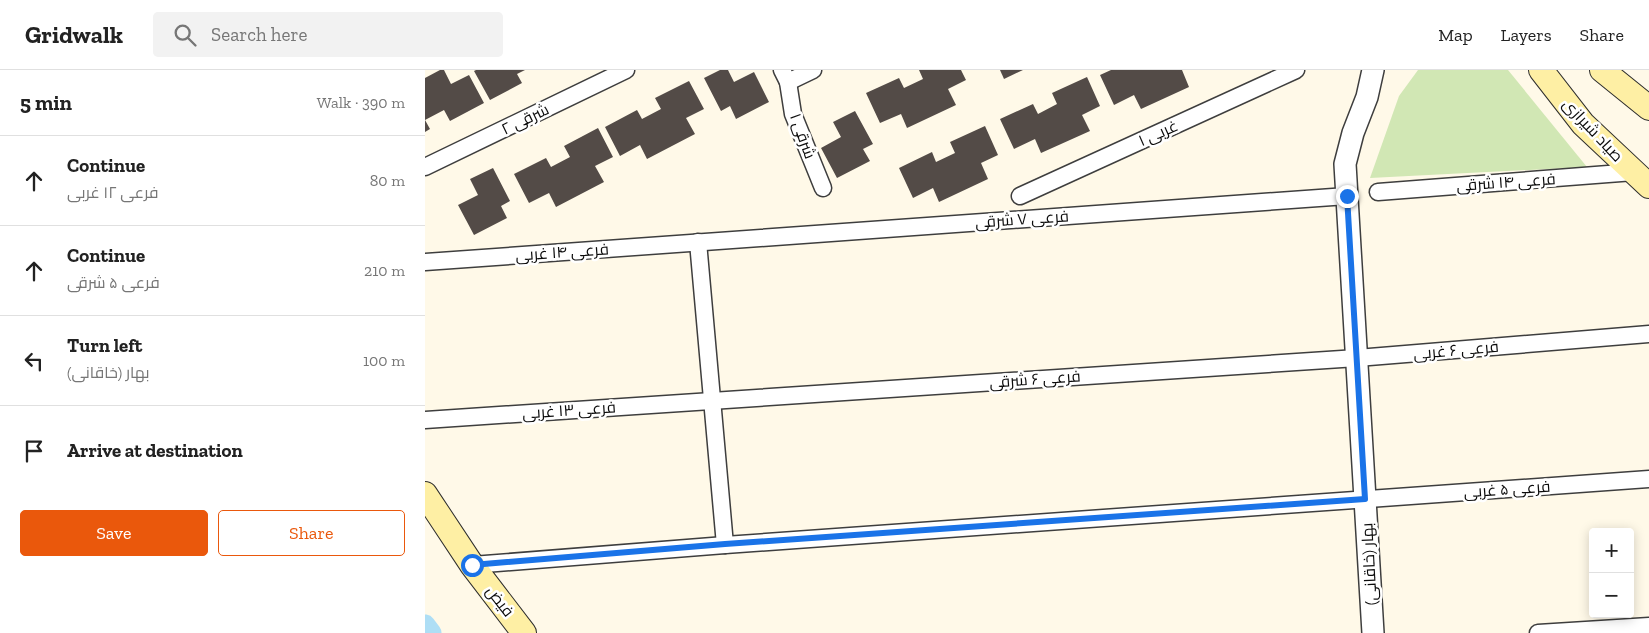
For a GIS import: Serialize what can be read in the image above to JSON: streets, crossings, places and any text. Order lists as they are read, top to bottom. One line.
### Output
{"streets":{"main road":["صیاد شیرازی","فیض"],"street":["۲ شرقی","۱ غربی","۱ شرقی","فرعی ۱۴ شرقی","فرعی ۷ شرقی","فرعی ۱۴ غربی","فرعی ۶ غربی","فرعی ۶ شرقی","فرعی ۱۳ غربی","فرعی ۵ غربی","بهار (خاقانی)"]},"crossings":[["صیاد شیرازی","فرعی ۱۴ شرقی"],["فرعی ۷ شرقی","فرعی ۱۴ غربی"],["فرعی ۷ شرقی","بهار (خاقانی)"],["فرعی ۶ غربی","فرعی ۶ شرقی"],["فرعی ۶ غربی","بهار (خاقانی)"],["فرعی ۶ شرقی","فرعی ۱۳ غربی"],["فرعی ۶ شرقی","بهار (خاقانی)"],["فرعی ۵ غربی","بهار (خاقانی)"],["فرعی ۵ غربی","فیض"]],"page":{"header":"Gridwalk","search":"Search here","nav":["Map","Layers","Share"],"heading":["5 min","Walk · 390 m"],"list":[["Continue","فرعی ۱۲ غربی","80 m"],["Continue","فرعی ۵ شرقی","210 m"],["Turn left","بهار (خاقانی)","100 m"],"Arrive at destination"],"buttons":["Save","Share"],"map_buttons":["+","−"]}}
